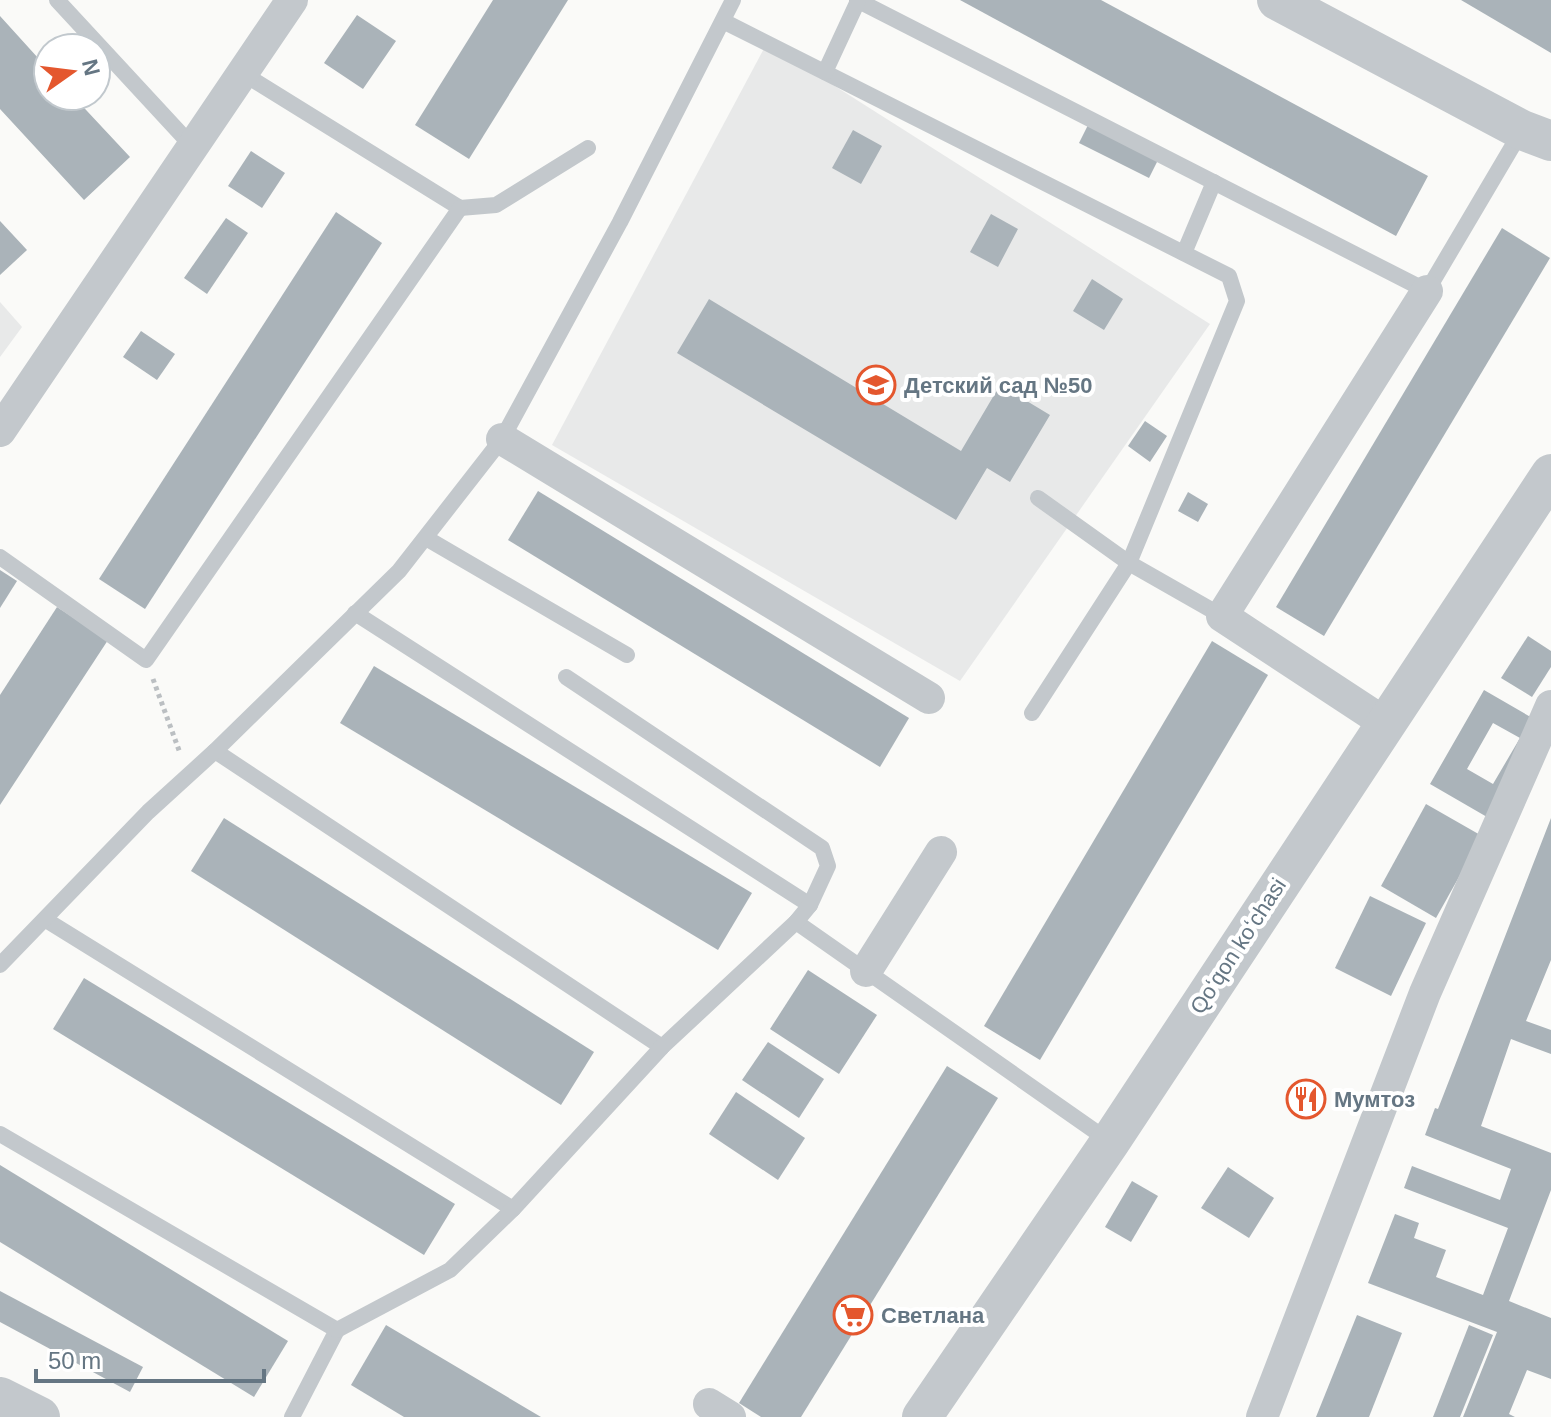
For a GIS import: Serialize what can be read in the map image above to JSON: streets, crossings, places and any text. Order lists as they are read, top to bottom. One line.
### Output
{"streets":{"street":["Qoʻqon koʻchasi"]},"places":{"school or university":["Детский сад №50"],"restaurant":["Mумтоз"],"supermarket":["Светлана"]},"scale_bar":"50 m","north":"right"}
